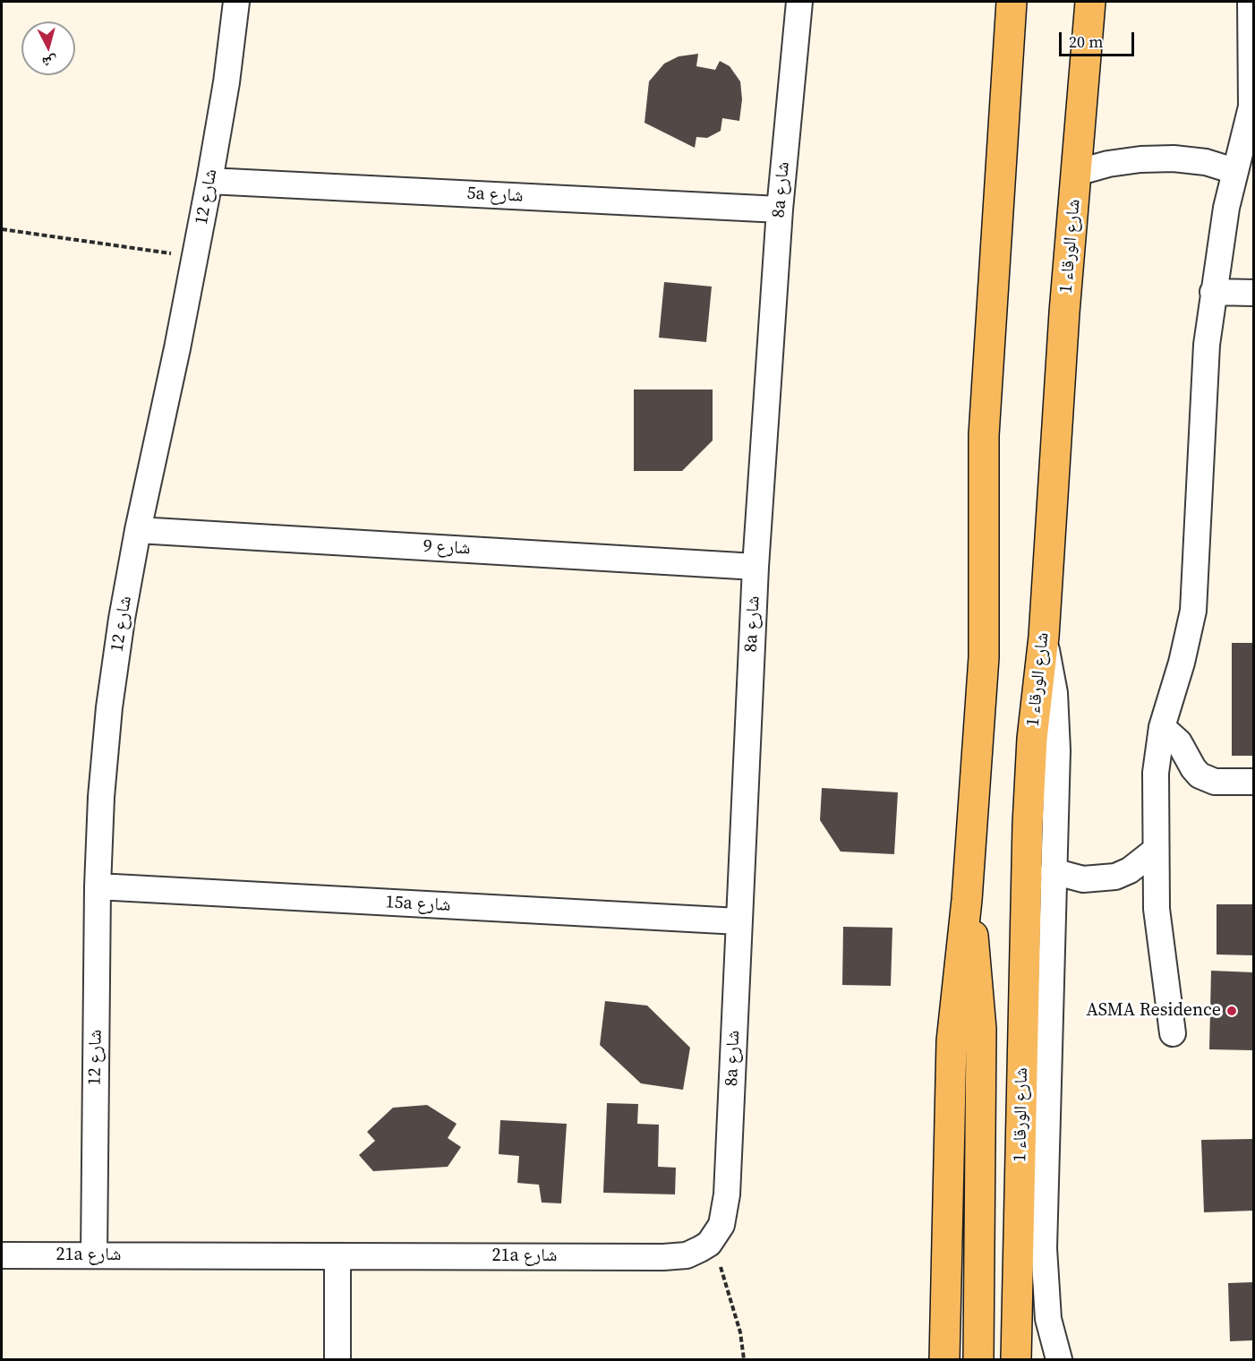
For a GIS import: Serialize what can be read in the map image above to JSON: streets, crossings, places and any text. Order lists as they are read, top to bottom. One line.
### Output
{"streets":{"main road":["شارع الورقاء 1"],"street":["8a شارع","5a شارع","شارع 12","شارع 9","15a شارع","21a شارع"]},"crossings":[["8a شارع","5a شارع"],["8a شارع","شارع 9"],["8a شارع","15a شارع"],["8a شارع","21a شارع"],["5a شارع","شارع 12"],["شارع 12","شارع 9"],["شارع 12","15a شارع"],["شارع 12","21a شارع"]],"places":["ASMA Residence"],"scale_bar":"20 m","north":"bottom"}
